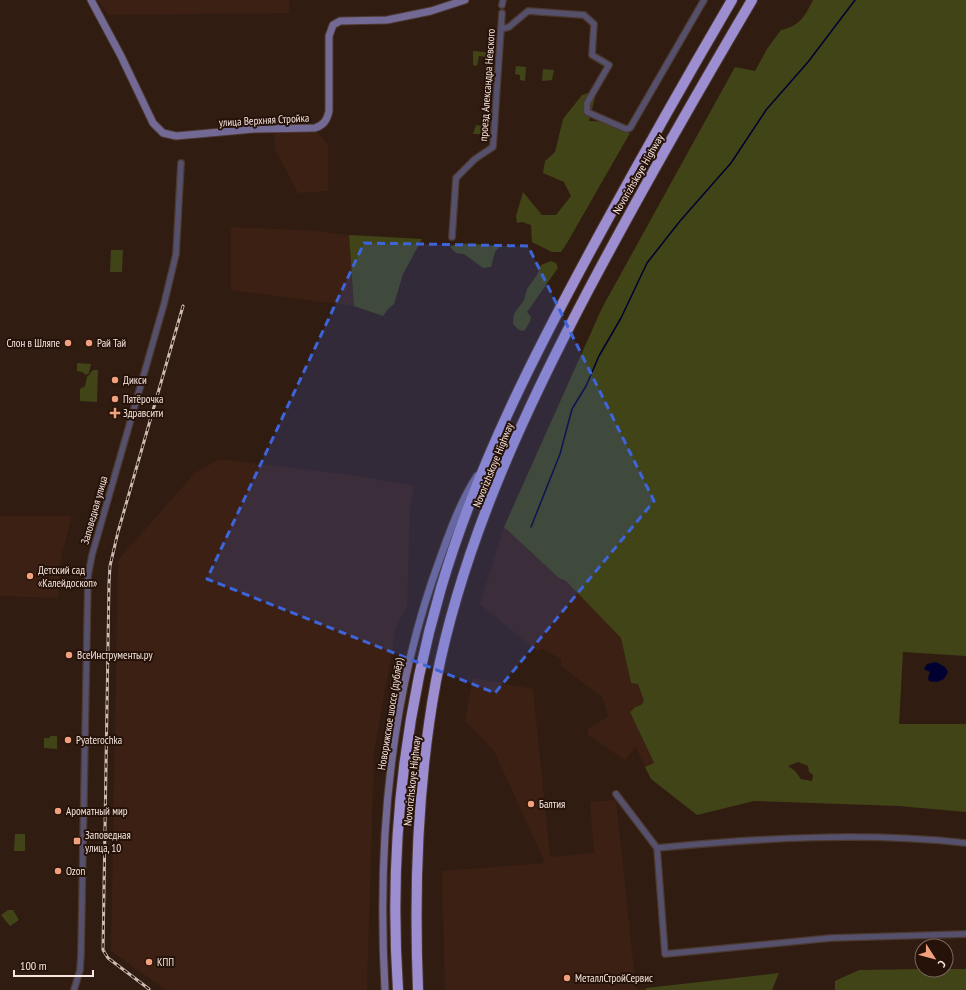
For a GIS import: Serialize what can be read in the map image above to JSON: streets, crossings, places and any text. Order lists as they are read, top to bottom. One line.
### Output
{"streets":{"highway":["Novorizhskoye Highway"],"street":["проезд Александра Невского","улица Верхняя Стройка","Заповедная улица","Новорижское шоссе (дублёр)"]},"crossings":[["Novorizhskoye Highway","Новорижское шоссе (дублёр)"]],"places":{"other":["Слон в Шляпе","Рай Тай","Дикси","Пятёрочка","Детский сад «Калейдоскоп»","ВсеИнструменты.ру","Pyaterochka","Балтия","Ароматный мир","Ozon","КПП","МеталлСтройСервис"],"health":["Здравсити"],"transit":["Заповедная улица, 10"]},"scale_bar":"100 m","north":"bottom right"}
